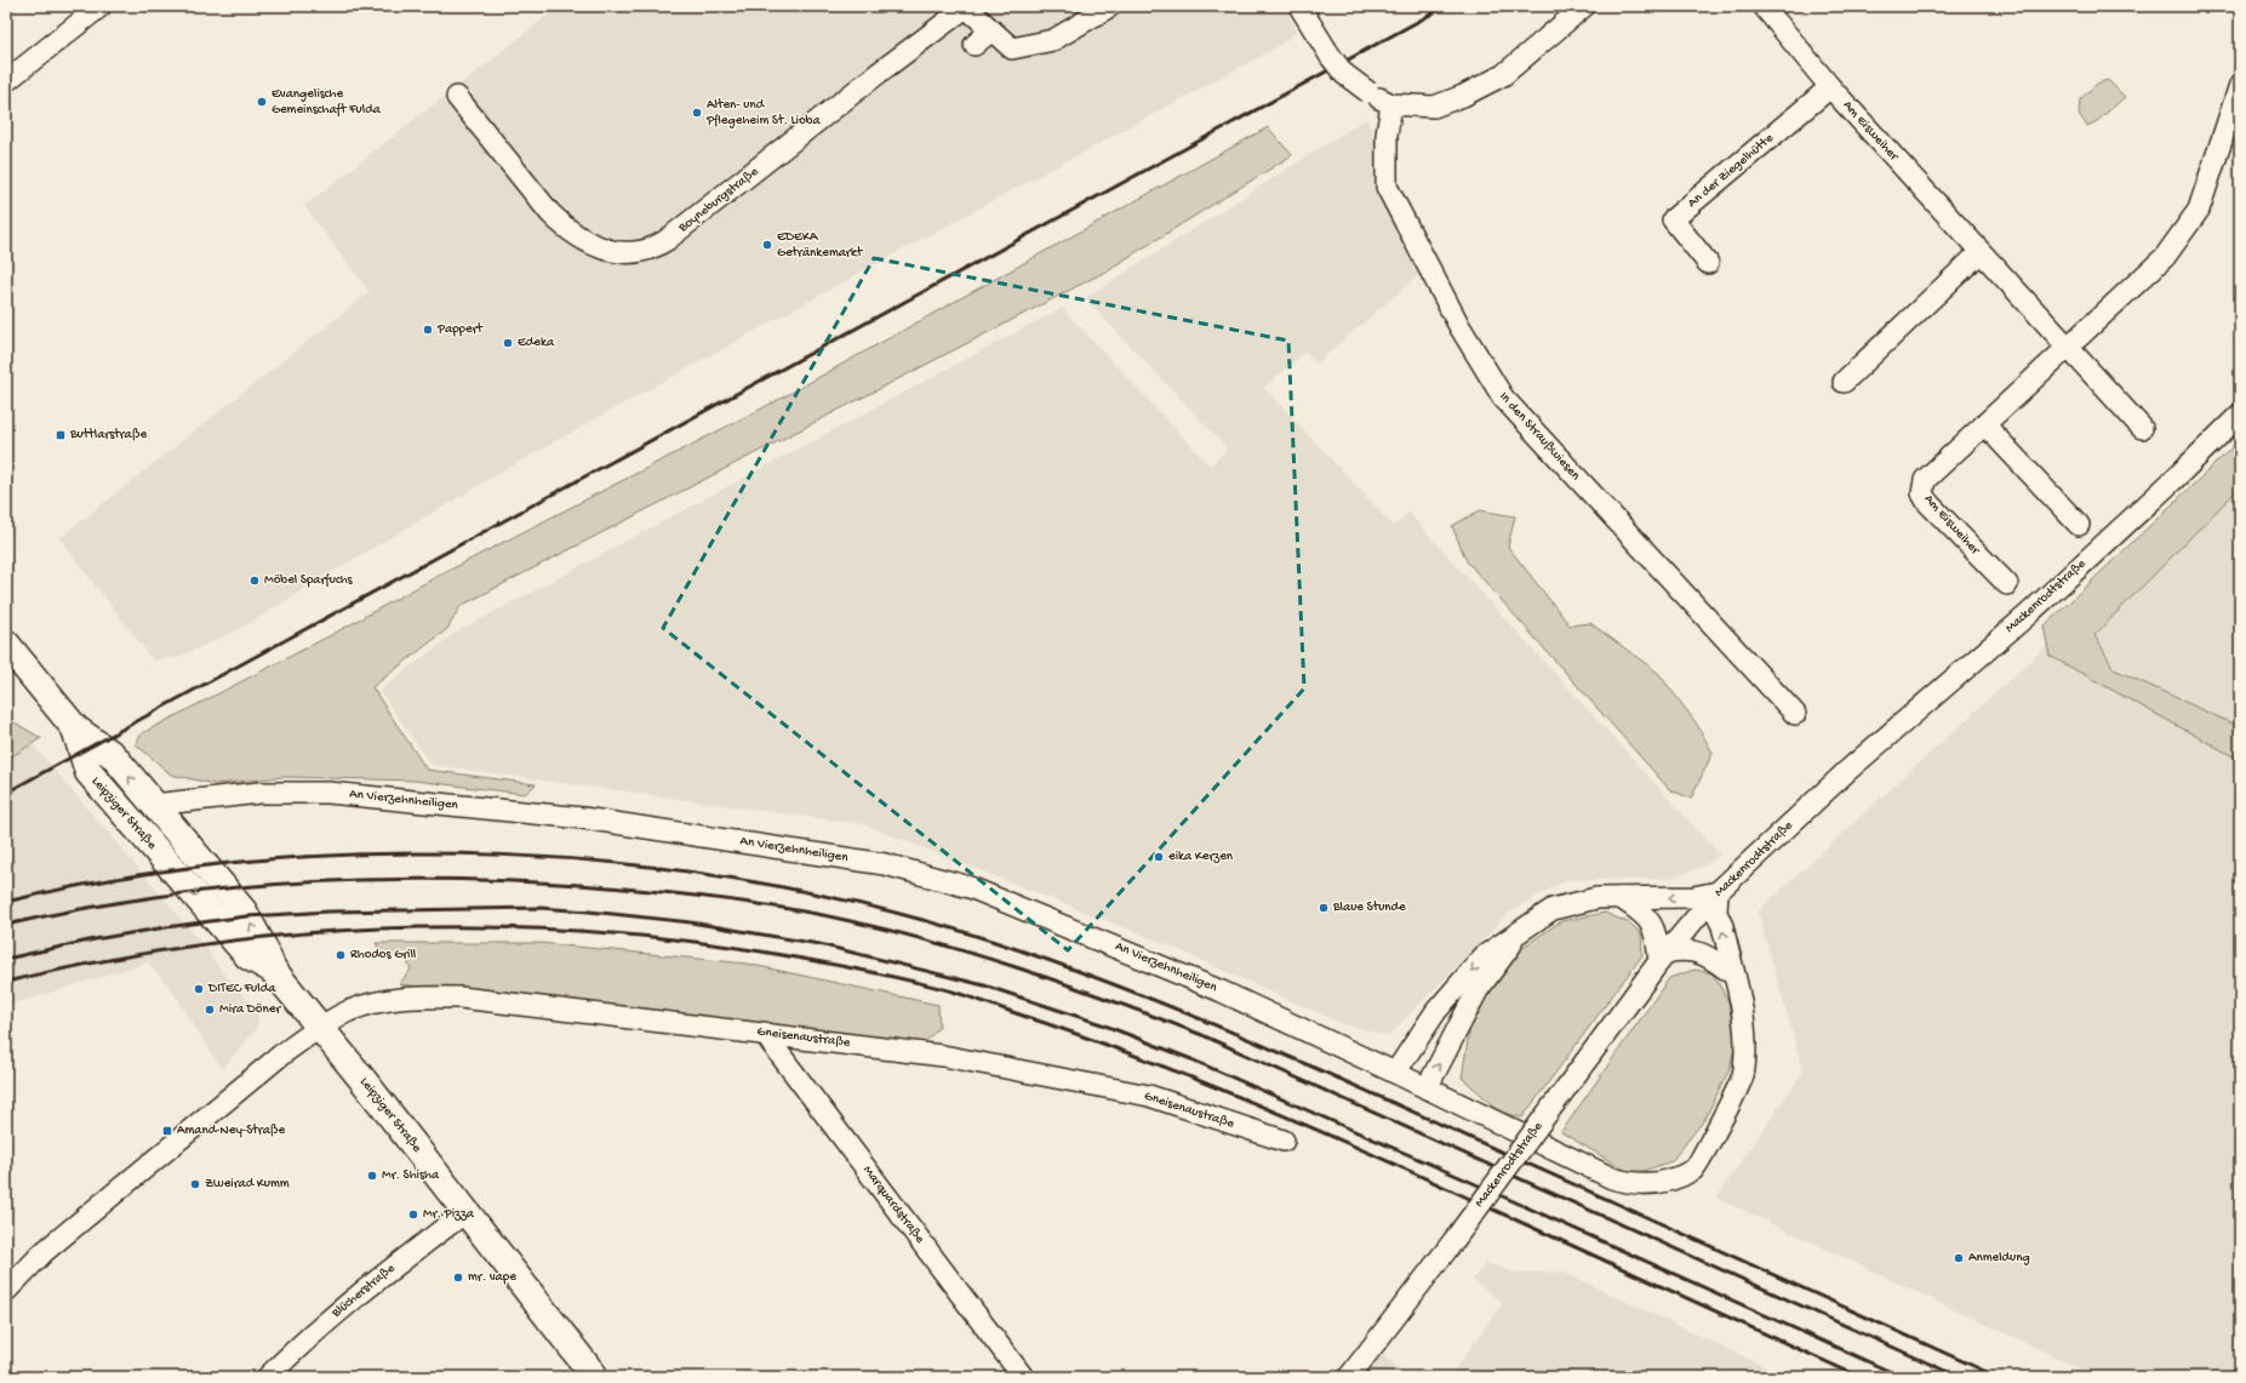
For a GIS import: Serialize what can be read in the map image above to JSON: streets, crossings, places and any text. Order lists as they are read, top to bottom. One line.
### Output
{"streets":{"main road":["Leipziger Straße"],"street":["Am Eisweiher","An der Ziegelhütte","Boyneburgstraße","In den Straußwiesen","Mackenrodtstraße","An Vierzehnheiligen","Gneisenaustraße","Marquardstraße","Blücherstraße"]},"crossings":[["Am Eisweiher","An der Ziegelhütte"],["Mackenrodtstraße","An Vierzehnheiligen"],["An Vierzehnheiligen","Leipziger Straße"],["Leipziger Straße","Gneisenaustraße"],["Leipziger Straße","Blücherstraße"],["Gneisenaustraße","Marquardstraße"]],"places":{"other":["Evangelische Gemeinschaft Fulda","Alten- und Pflegeheim St. Lioba","EDEKA Getränkemarkt","Pappert","Edeka","Möbel Sparfuchs","eika Kerzen","Blaue Stunde","Rhodos Grill","DITEC Fulda","Mira Döner","Mr. Shisha","Zweirad Kumm","Mr. Pizza","Anmeldung","mr. vape"],"transit":["Buttlarstraße","Amand-Ney-Straße"]}}
